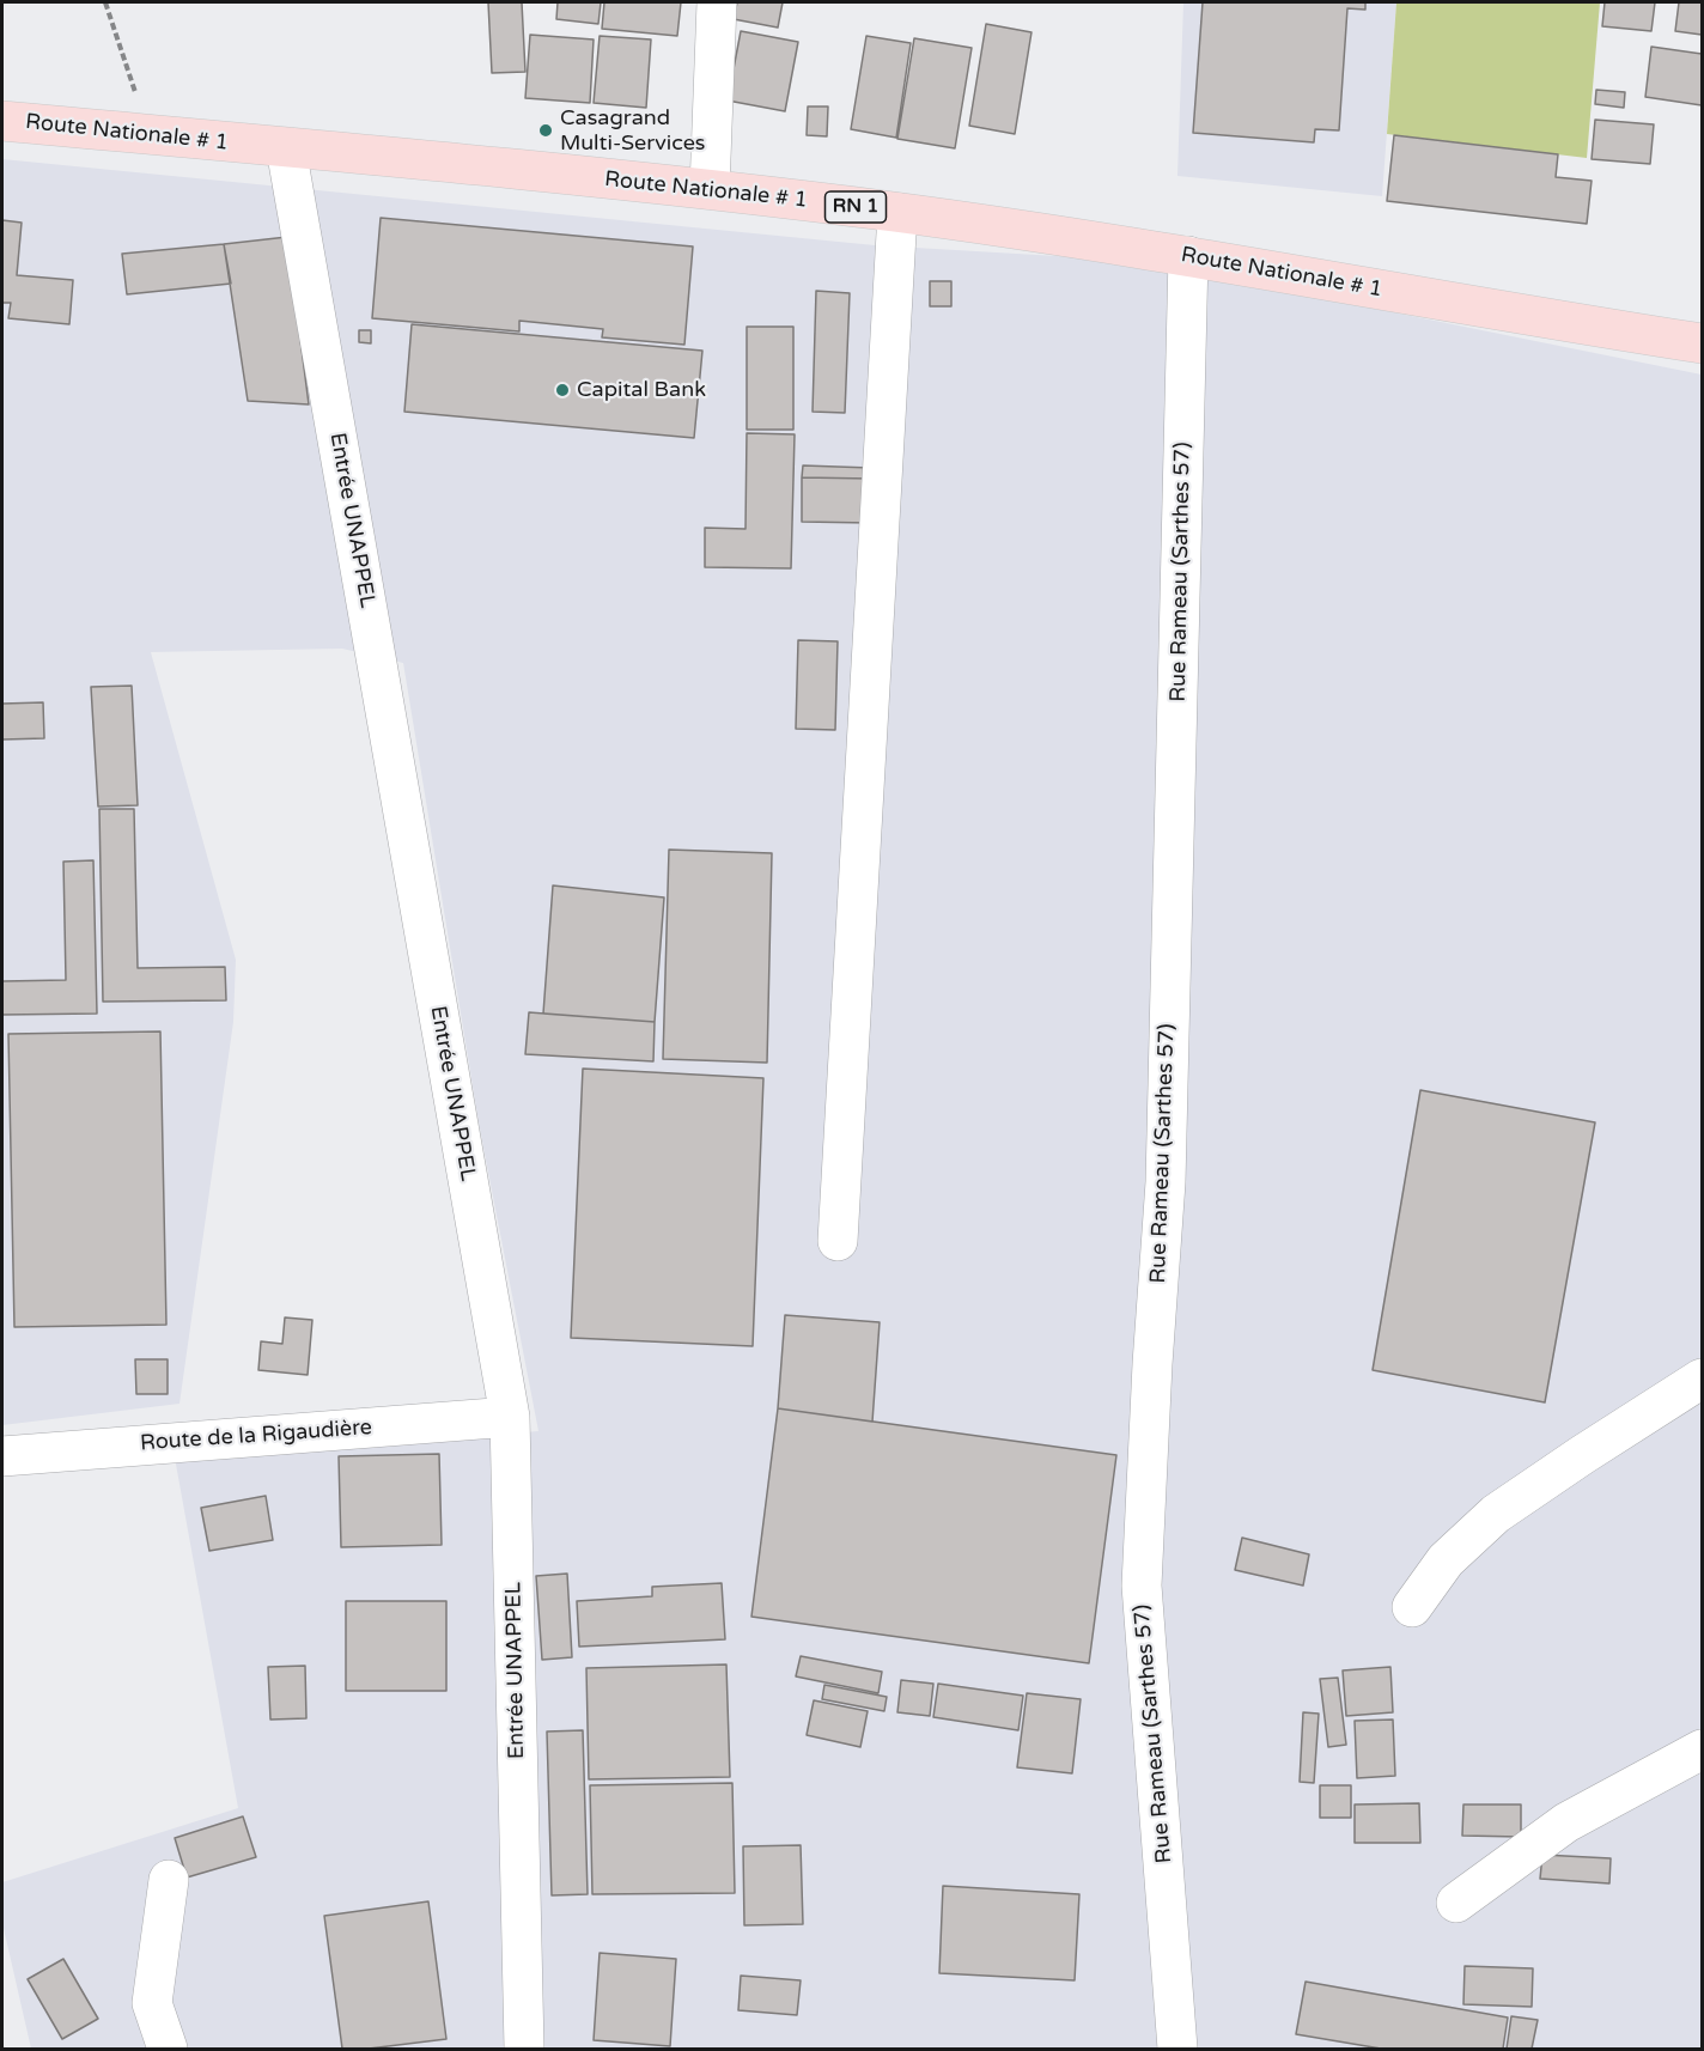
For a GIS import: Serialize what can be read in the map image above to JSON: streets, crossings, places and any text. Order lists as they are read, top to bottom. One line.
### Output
{"streets":{"main road":["Route Nationale # 1","RN 1"],"street":["Entrée UNAPPEL","Rue Rameau (Sarthes 57)","Route de la Rigaudière"]},"crossings":[["Route Nationale # 1","Entrée UNAPPEL"],["Route Nationale # 1","Rue Rameau (Sarthes 57)"],["Entrée UNAPPEL","Route de la Rigaudière"]],"places":["Casagrand Multi-Services","Capital Bank"]}
